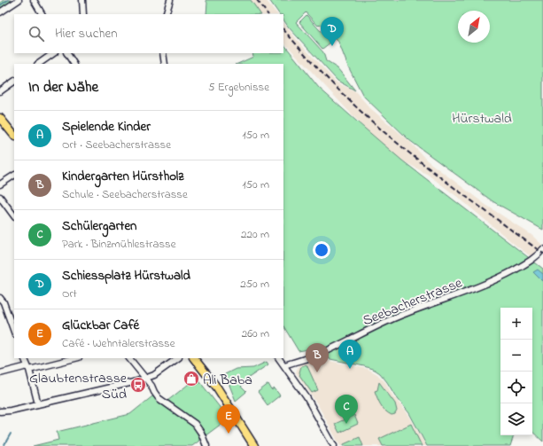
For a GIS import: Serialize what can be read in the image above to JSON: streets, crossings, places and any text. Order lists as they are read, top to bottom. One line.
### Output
{"streets":{"street":["Seebacherstrasse"]},"parks":["Hürstwald"],"places":{"shop":["Ali Baba"],"bus stop":["Glaubtenstrasse Süd"]},"north":"top right","page":{"search":"Hier suchen","pins":["D","A","B","C","E"],"heading":["In der Nähe","5 Ergebnisse"],"list":[{"mark":"A","name":"Spielende Kinder","note":"Ort · Seebacherstrasse","value":"150 m"},{"mark":"B","name":"Kindergarten Hürstholz","note":"Schule · Seebacherstrasse","value":"150 m"},{"mark":"C","name":"Schülergarten","note":"Park · Binzmühlestrasse","value":"220 m"},{"mark":"D","name":"Schiessplatz Hürstwald","note":"Ort","value":"250 m"},{"mark":"E","name":"Glückbar Café","note":"Café · Wehntalerstrasse","value":"260 m"}],"map_buttons":["+","−"]}}
